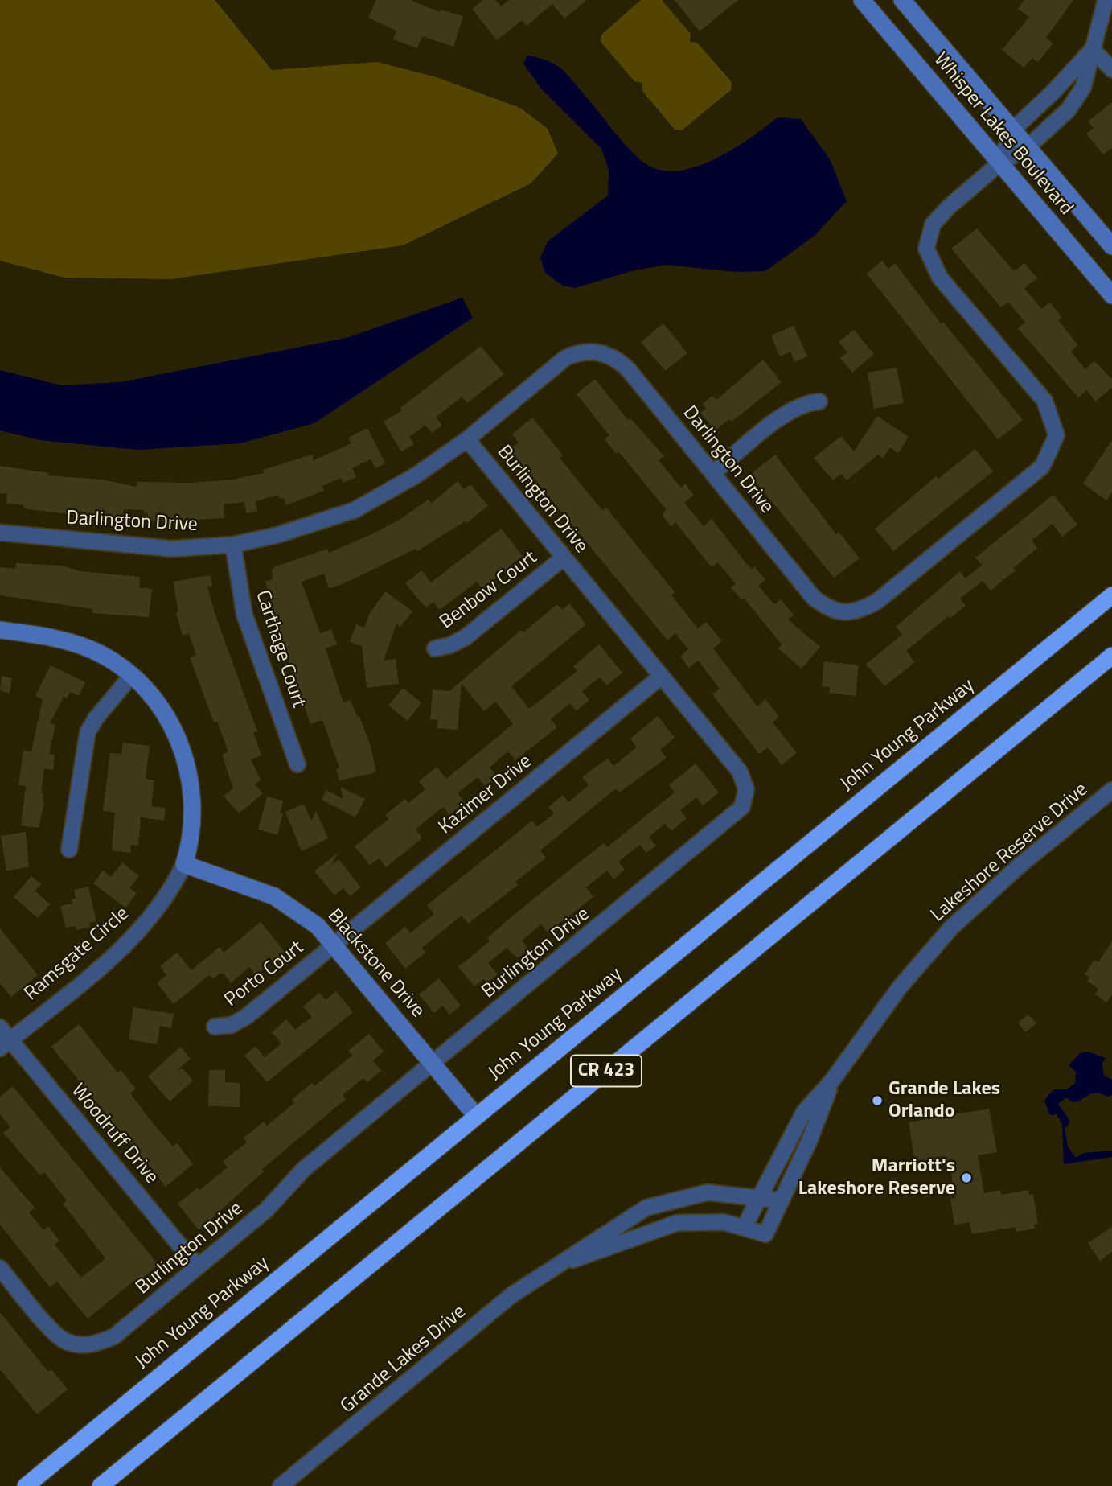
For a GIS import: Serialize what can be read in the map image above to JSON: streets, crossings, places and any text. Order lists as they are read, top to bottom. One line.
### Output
{"streets":{"highway":["John Young Parkway","CR 423"],"street":["Whisper Lakes Boulevard","Darlington Drive","Burlington Drive","Benbow Court","Carthage Court","Kazimer Drive","Lakeshore Reserve Drive","Ramsgate Circle","Blackstone Drive","Porto Court","Woodruff Drive","Grande Lakes Drive"]},"crossings":[["Whisper Lakes Boulevard","Darlington Drive"],["Darlington Drive","Burlington Drive"],["Darlington Drive","Carthage Court"],["Burlington Drive","Benbow Court"],["Burlington Drive","Kazimer Drive"],["Burlington Drive","Blackstone Drive"],["Burlington Drive","Woodruff Drive"],["John Young Parkway","Blackstone Drive"],["Kazimer Drive","Blackstone Drive"],["Kazimer Drive","Porto Court"],["Lakeshore Reserve Drive","Grande Lakes Drive"],["Ramsgate Circle","Blackstone Drive"],["Ramsgate Circle","Woodruff Drive"],["Blackstone Drive","Porto Court"]],"places":["Grande Lakes Orlando","Marriott's Lakeshore Reserve"]}
